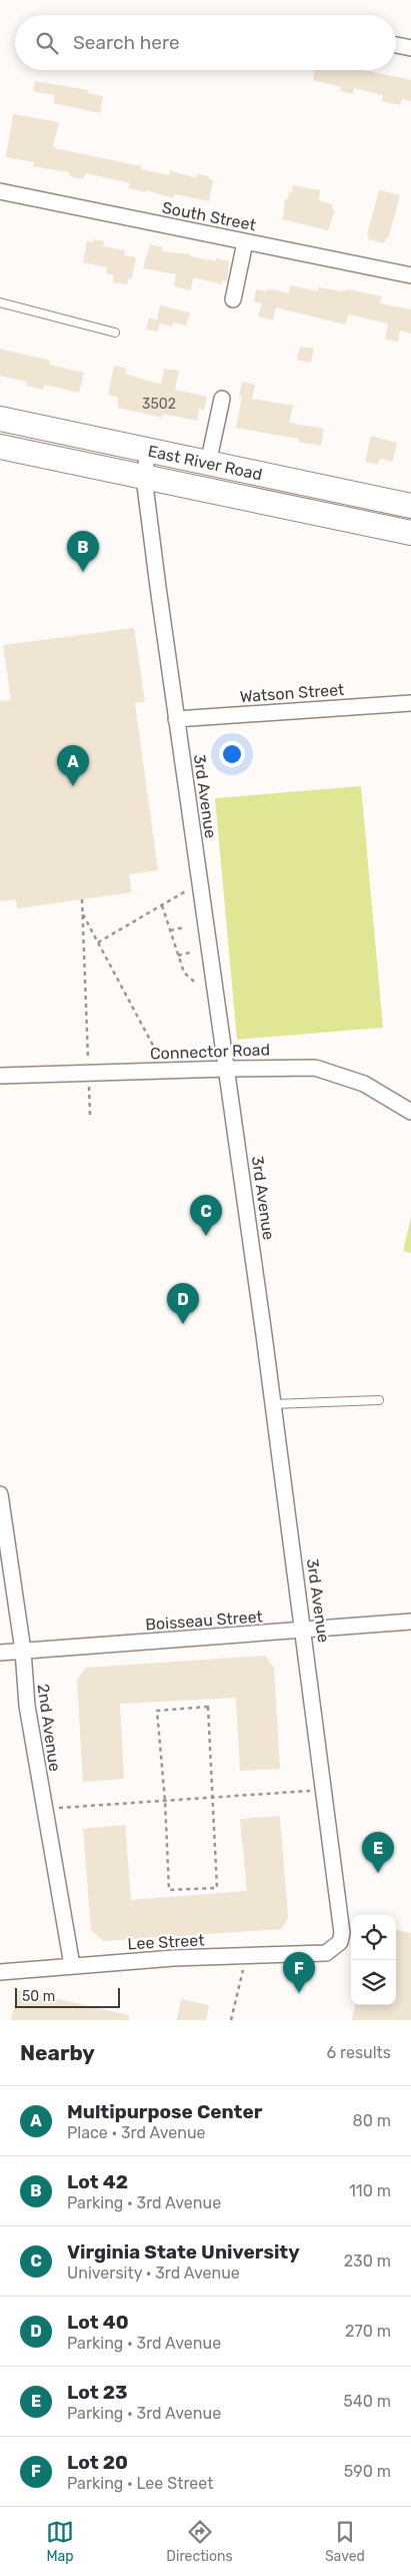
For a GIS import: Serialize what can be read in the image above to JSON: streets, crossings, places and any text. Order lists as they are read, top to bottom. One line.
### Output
{"streets":{"main road":["East River Road"],"street":["South Street","Watson Street","3rd Avenue","Connector Road","Boisseau Street","2nd Avenue","Lee Street"]},"crossings":[["East River Road","3rd Avenue"],["Watson Street","3rd Avenue"],["3rd Avenue","Connector Road"],["3rd Avenue","Boisseau Street"],["3rd Avenue","Lee Street"],["Boisseau Street","2nd Avenue"],["2nd Avenue","Lee Street"]],"house_numbers":["3502"],"scale_bar":"50 m","page":{"search":"Search here","pins":["B","A","C","D","E","F"],"scale":"50 m","heading":["Nearby","6 results"],"list":[{"mark":"A","name":"Multipurpose Center","note":"Place · 3rd Avenue","value":"80 m"},{"mark":"B","name":"Lot 42","note":"Parking · 3rd Avenue","value":"110 m"},{"mark":"C","name":"Virginia State University","note":"University · 3rd Avenue","value":"230 m"},{"mark":"D","name":"Lot 40","note":"Parking · 3rd Avenue","value":"270 m"},{"mark":"E","name":"Lot 23","note":"Parking · 3rd Avenue","value":"540 m"},{"mark":"F","name":"Lot 20","note":"Parking · Lee Street","value":"590 m"}],"nav":["Map","Directions","Saved"]}}
